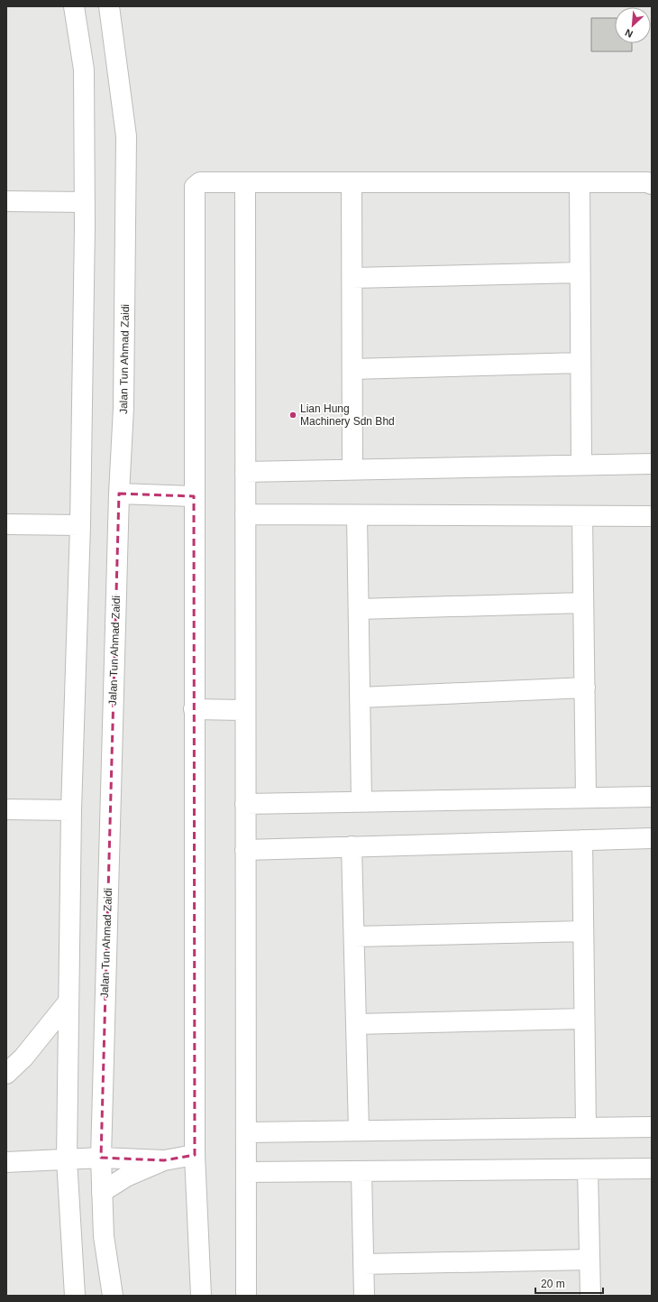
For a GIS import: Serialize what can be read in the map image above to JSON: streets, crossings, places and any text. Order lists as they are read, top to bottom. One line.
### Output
{"streets":{"street":["Jalan Tun Ahmad Zaidi"]},"places":["Lian Hung Machinery Sdn Bhd"],"scale_bar":"20 m","north":"bottom left"}
